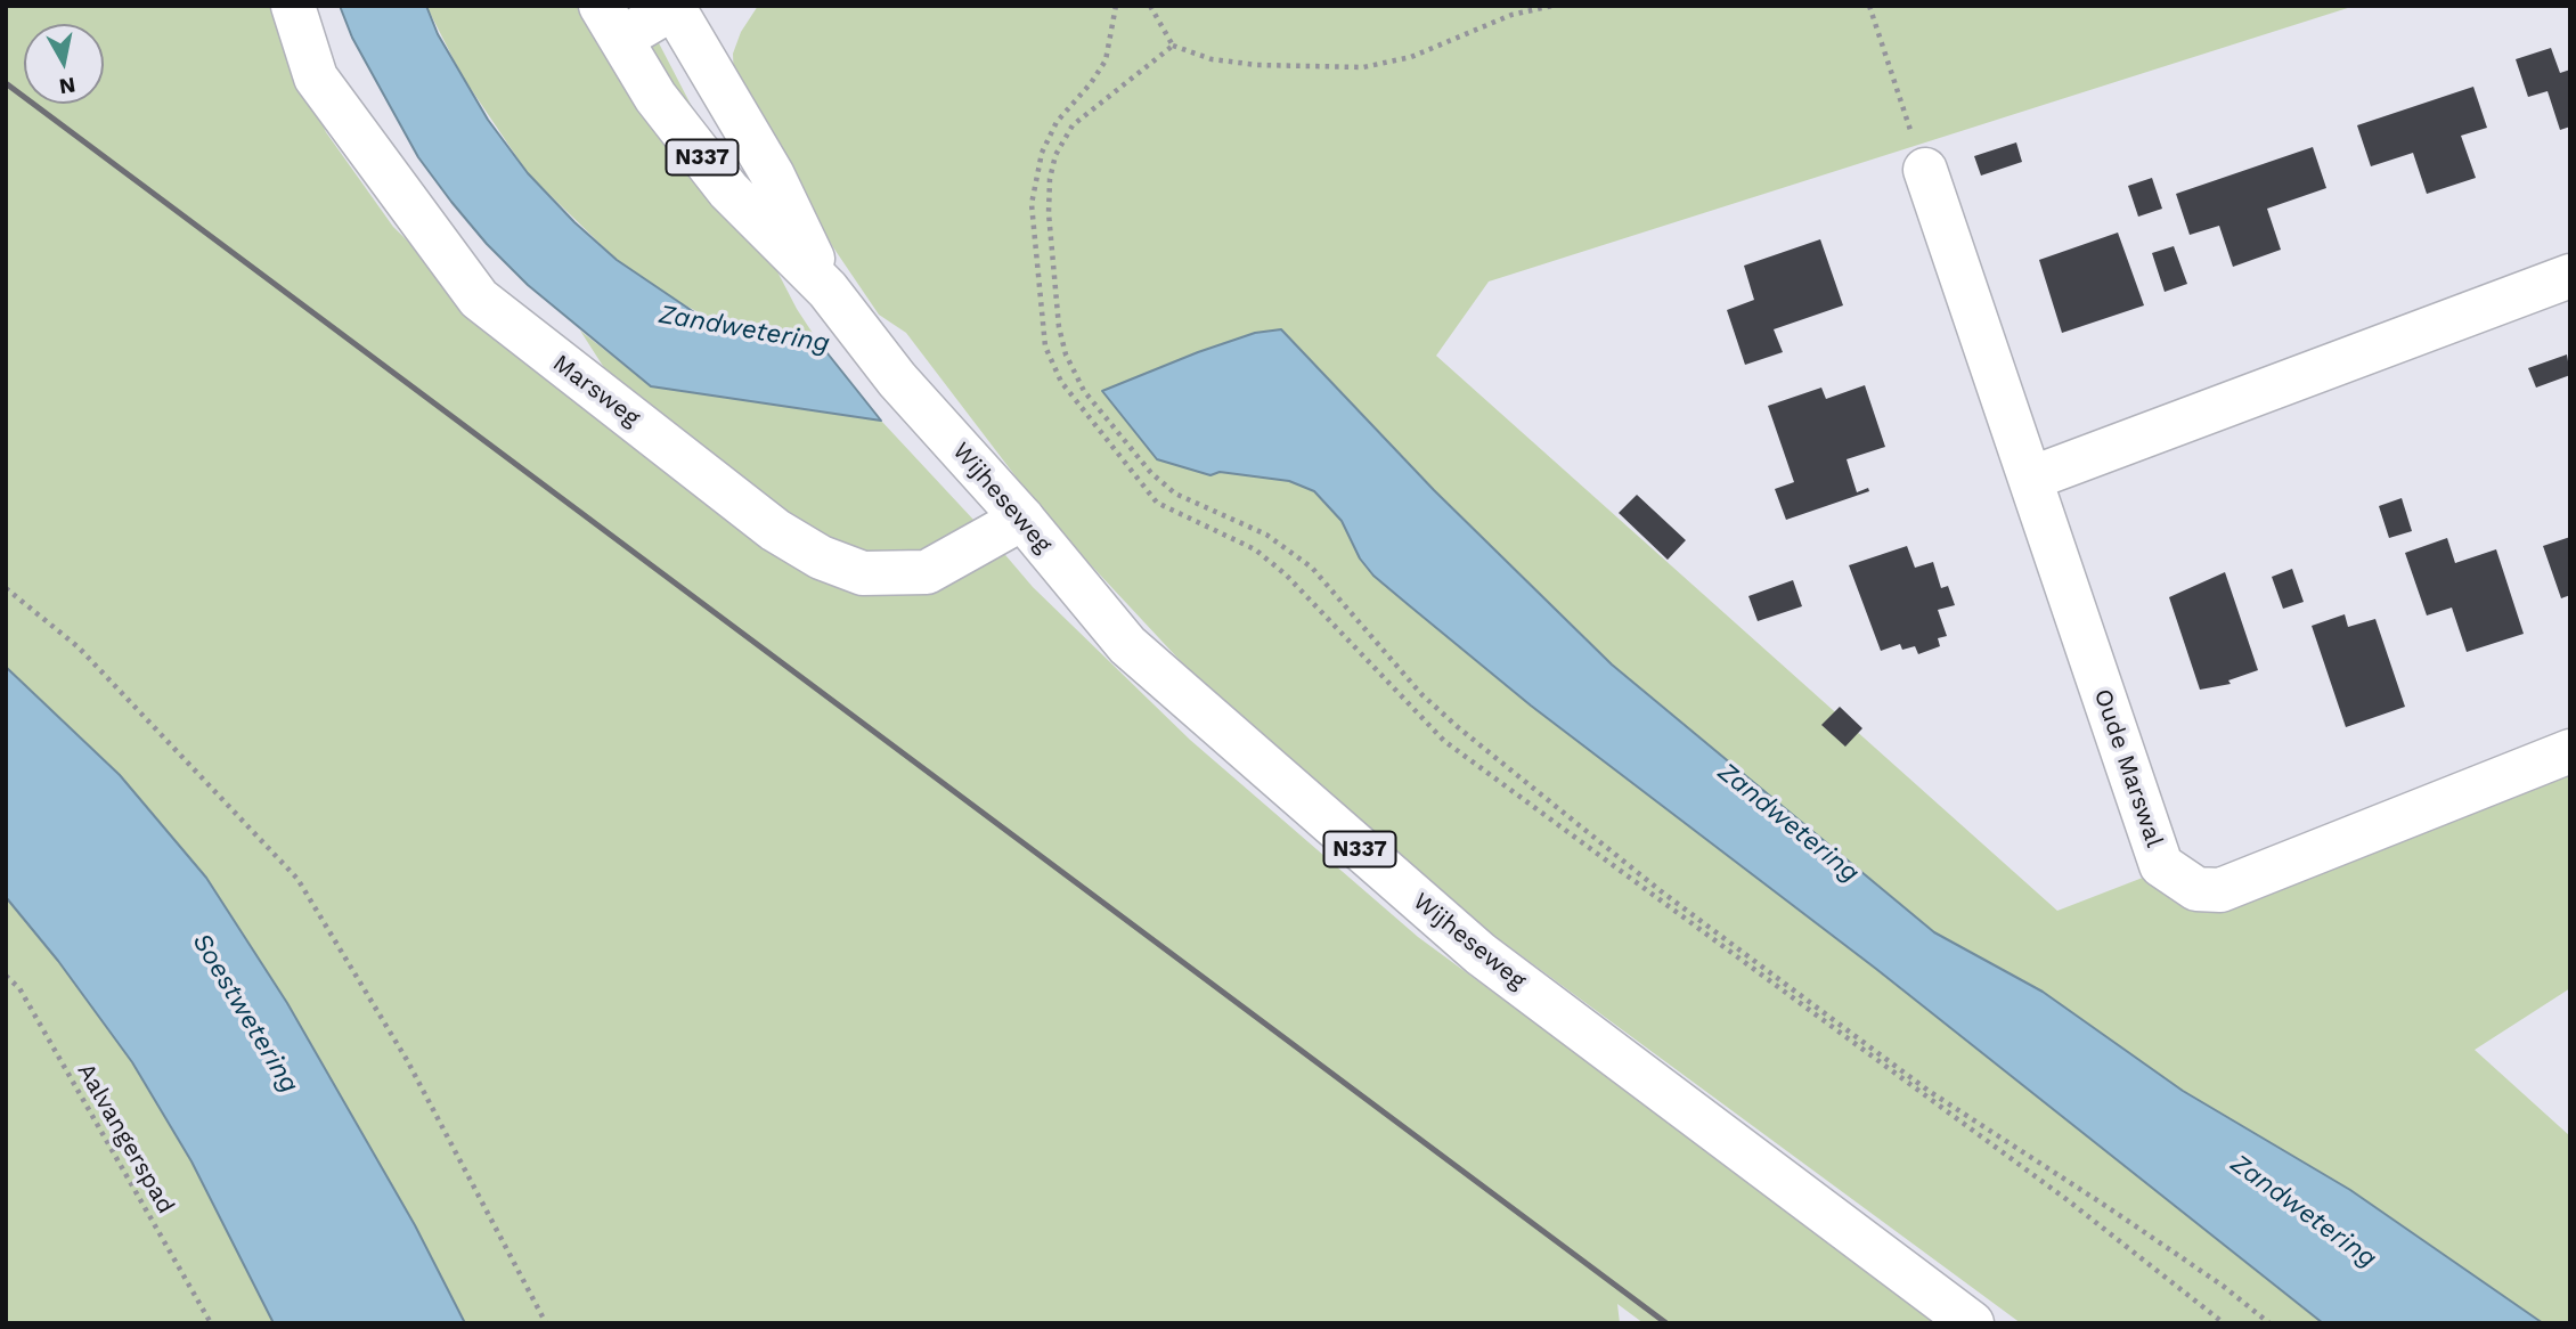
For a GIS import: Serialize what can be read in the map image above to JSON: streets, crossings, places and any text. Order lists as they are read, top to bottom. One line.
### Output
{"streets":{"street":["N337","Marsweg","Wijheseweg","Oude Marswal"],"path":["Aalvangerspad"]},"crossings":[["Marsweg","Wijheseweg"]],"water":["Zandwetering","Soestwetering"],"north":"bottom"}
